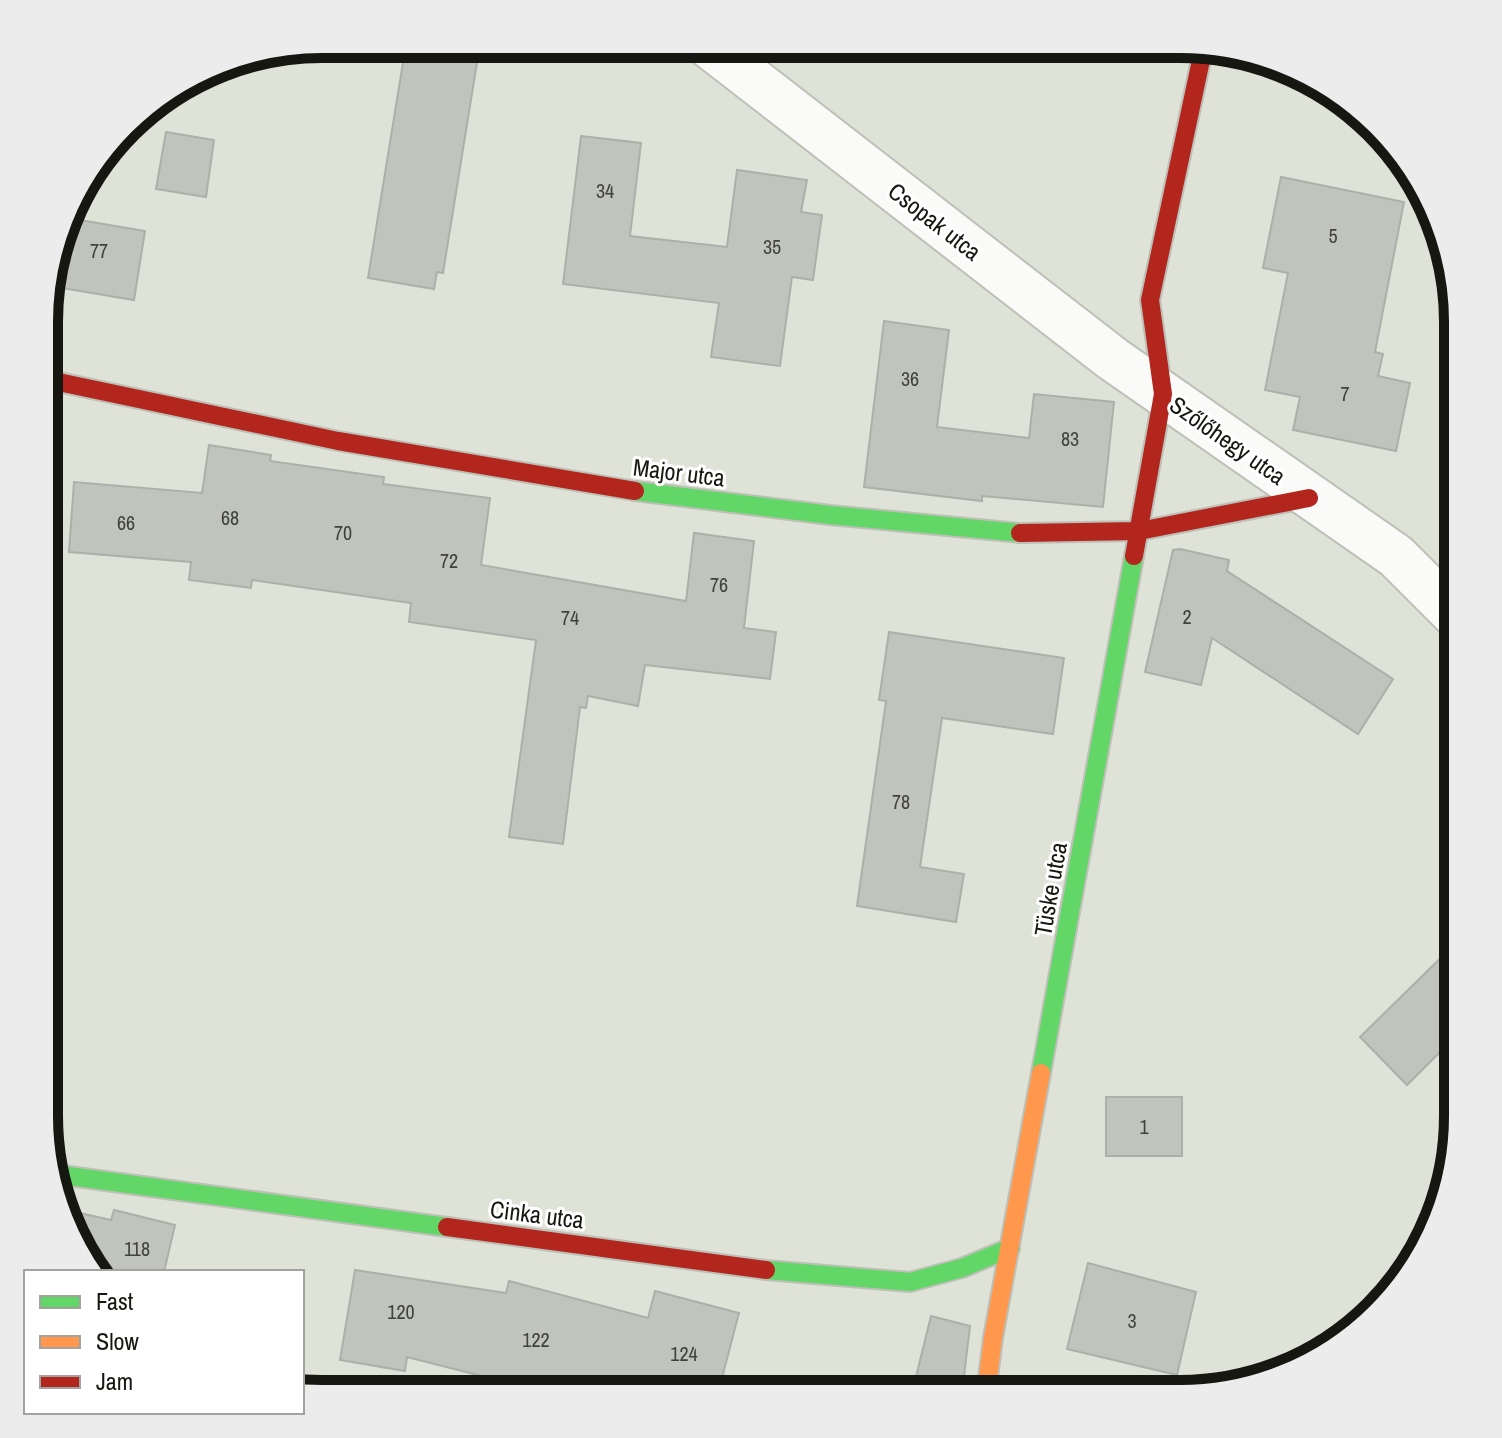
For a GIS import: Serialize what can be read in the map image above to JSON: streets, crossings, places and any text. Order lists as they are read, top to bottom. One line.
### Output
{"streets":{"street":["Csopak utca","Szőlőhegy utca","Major utca","Tüske utca","Cinka utca"]},"crossings":[["Csopak utca","Szőlőhegy utca"],["Csopak utca","Tüske utca"],["Szőlőhegy utca","Major utca"],["Szőlőhegy utca","Tüske utca"],["Major utca","Tüske utca"],["Tüske utca","Cinka utca"]],"house_numbers":["34","5","35","77","36","7","83","68","66","70","72","76","2","74","78","1","118","120","3","122","124"],"legend":["Fast","Slow","Jam"]}
